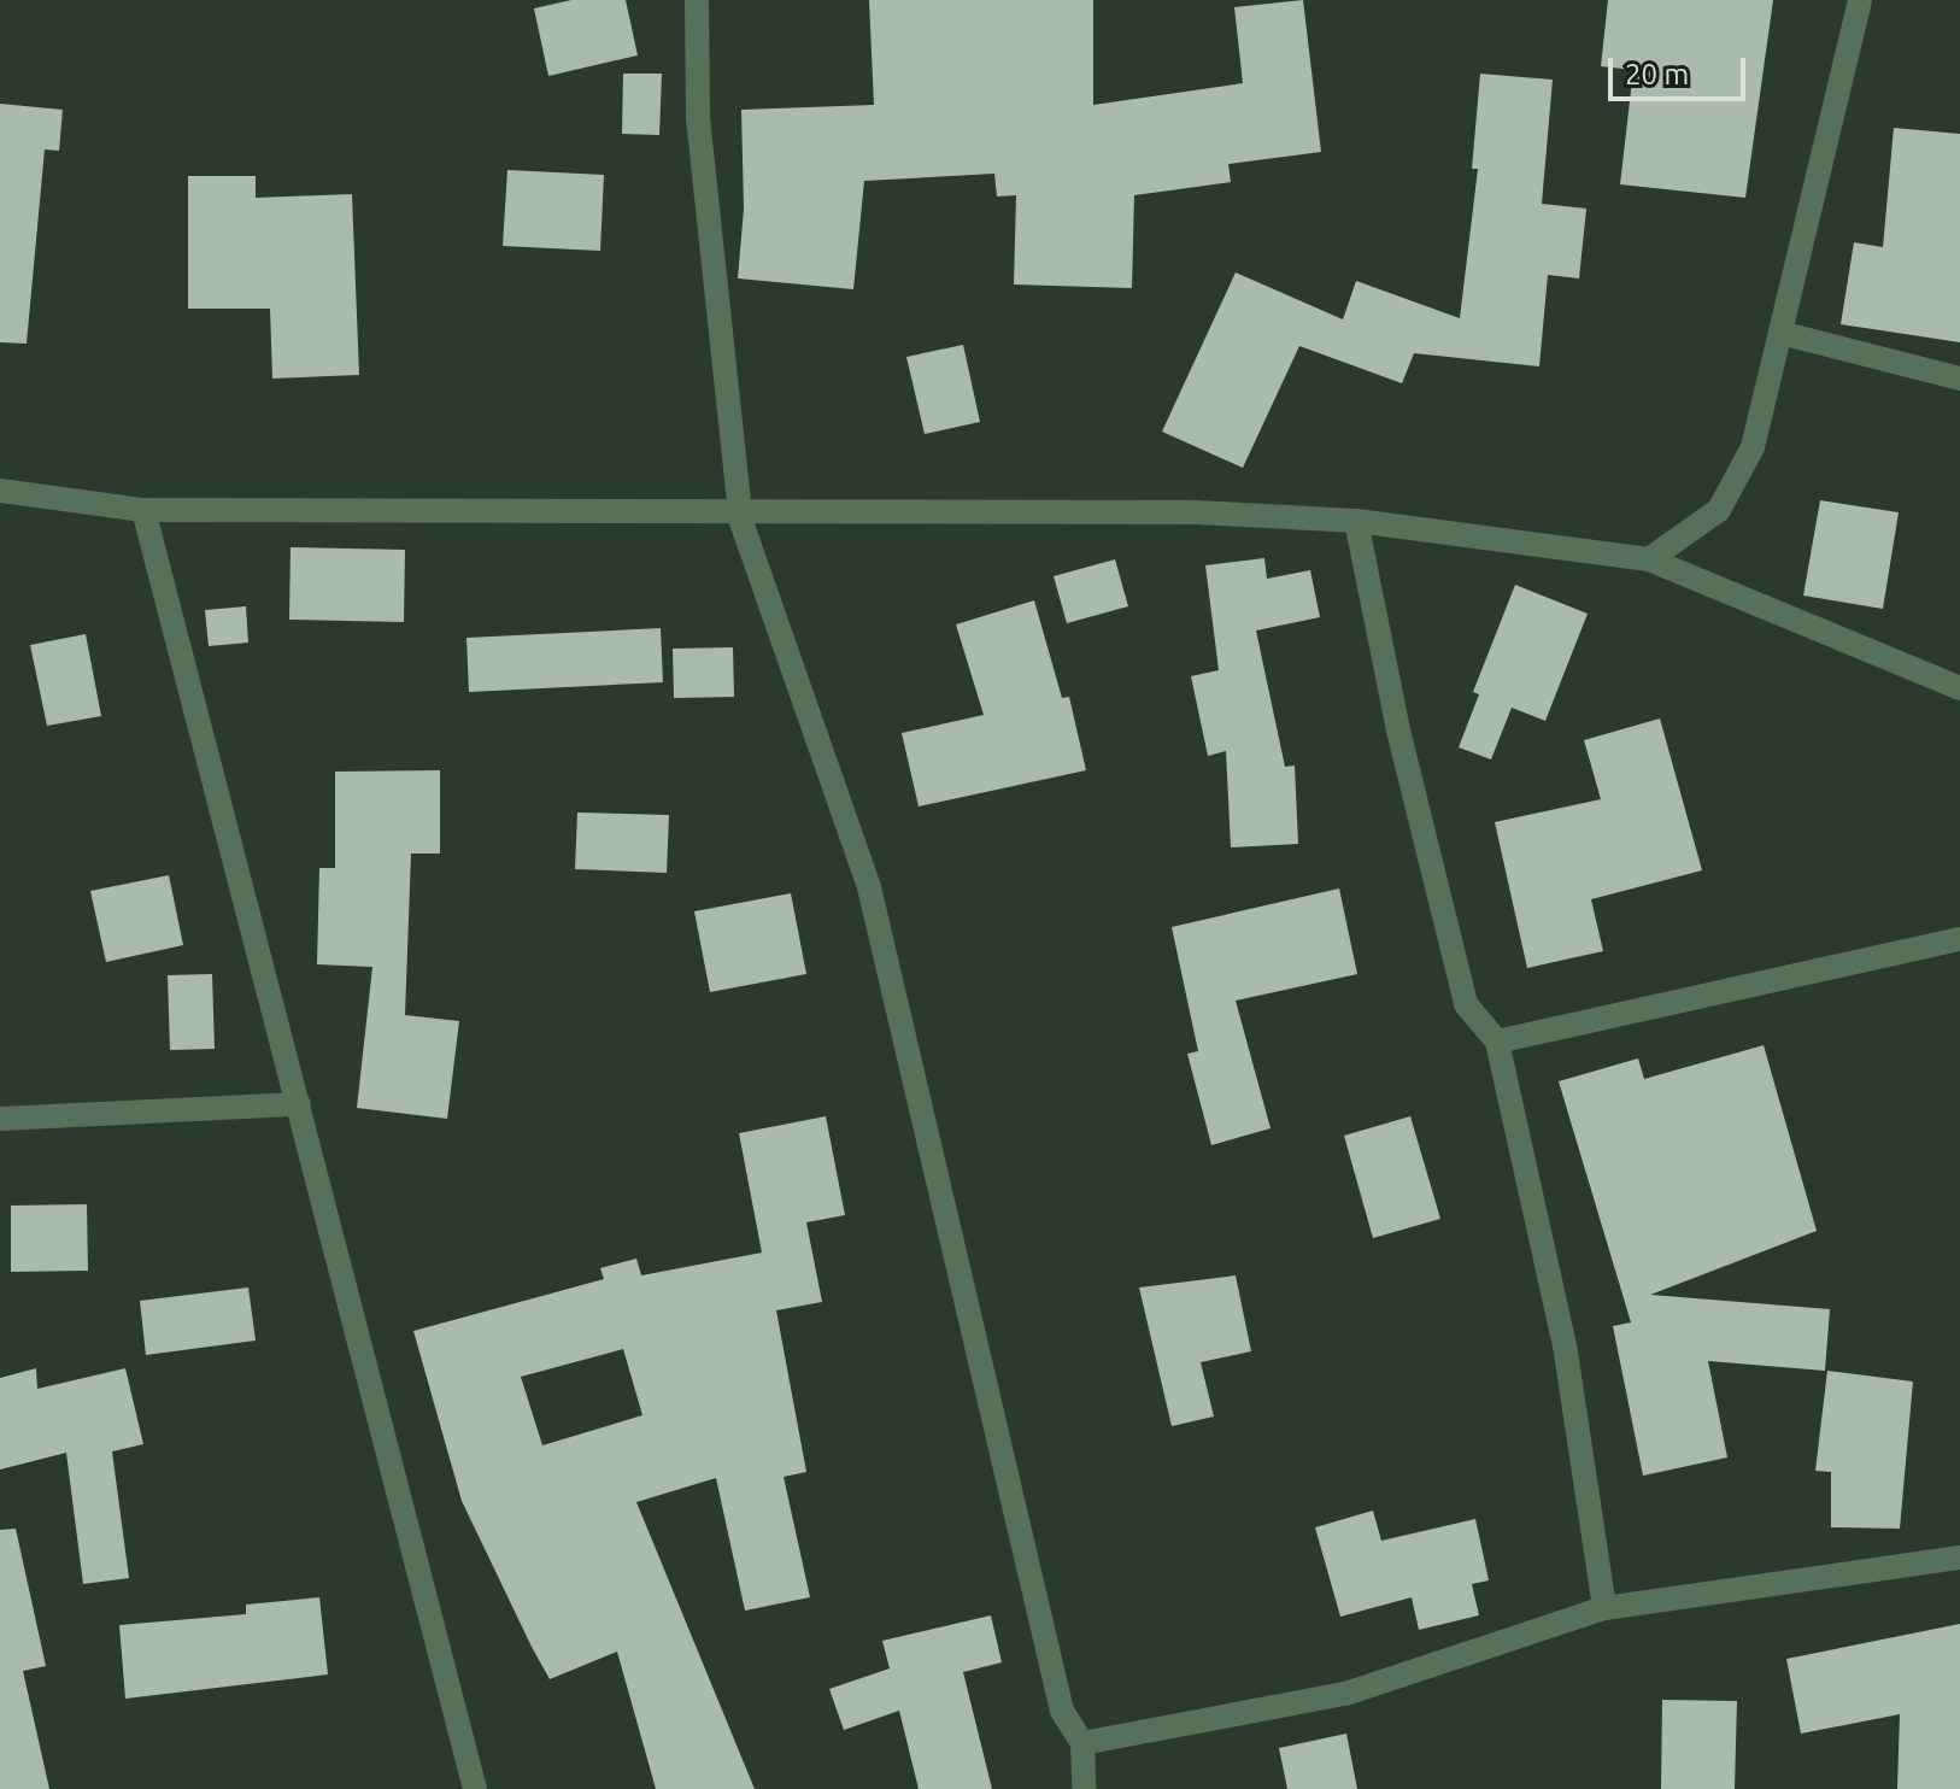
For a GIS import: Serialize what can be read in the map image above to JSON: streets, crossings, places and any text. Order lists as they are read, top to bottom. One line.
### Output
{"scale_bar":"20 m"}
